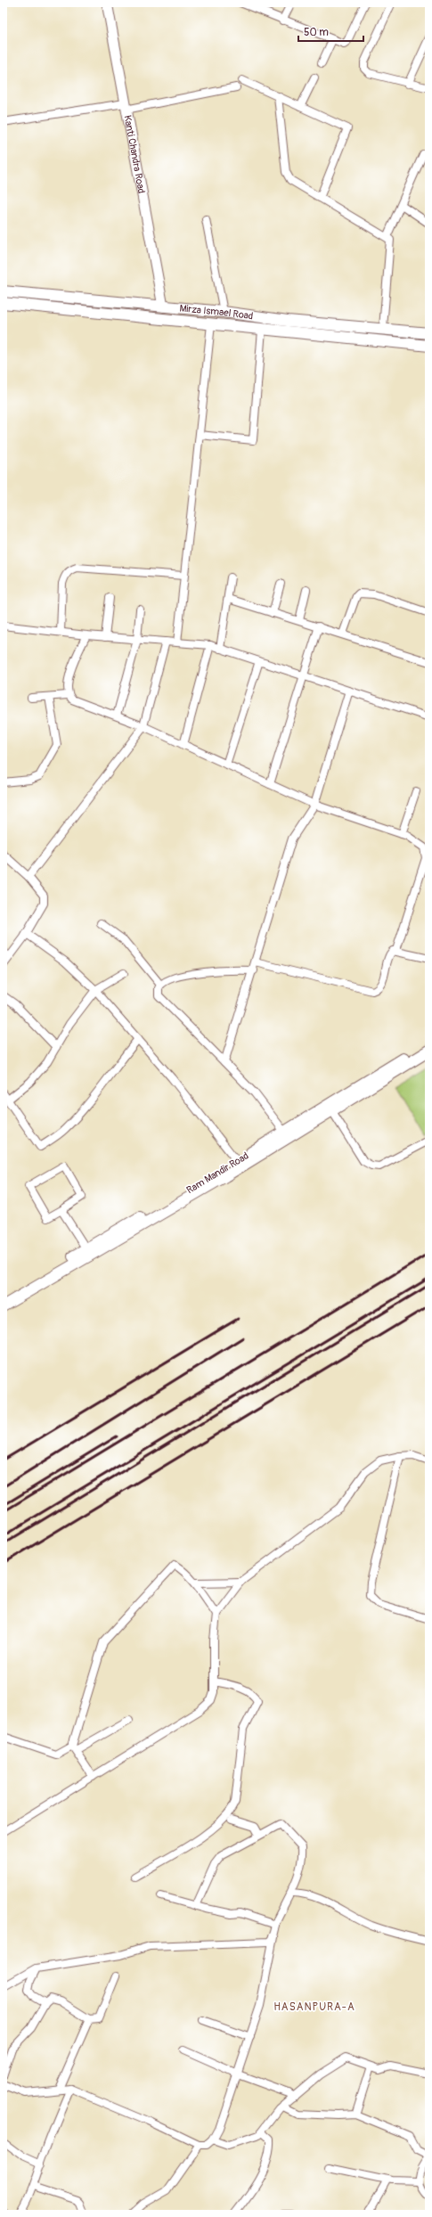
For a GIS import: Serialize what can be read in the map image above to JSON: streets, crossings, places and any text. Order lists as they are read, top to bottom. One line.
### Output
{"streets":{"main road":["Mirza Ismael Road","Ram Mandir Road"],"street":["Kanti Chandra Road"]},"crossings":[["Kanti Chandra Road","Mirza Ismael Road"]],"districts":["HASANPURA-A"],"scale_bar":"50 m"}
